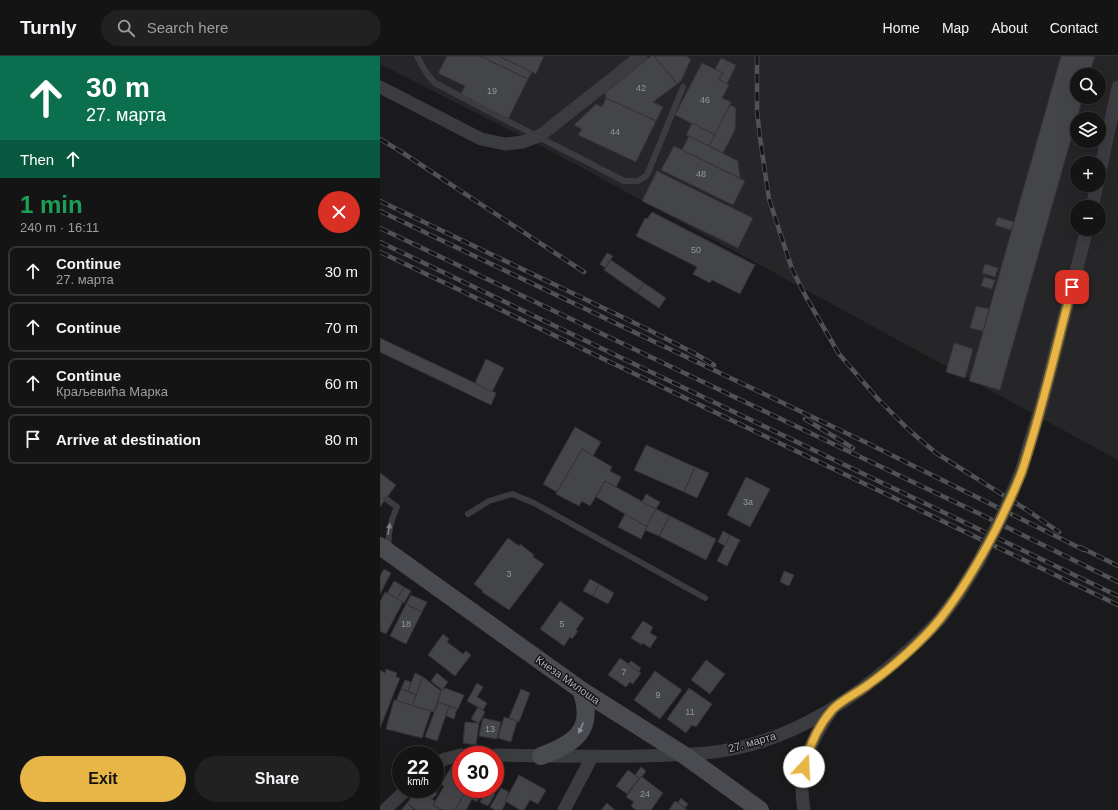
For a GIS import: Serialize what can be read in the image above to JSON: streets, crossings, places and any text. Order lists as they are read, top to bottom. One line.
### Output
{"streets":{"main road":["Кнеза Милоша"],"street":["27. марта"]},"crossings":[["Кнеза Милоша","27. марта"]],"house_numbers":["42","19","46","44","48","50","3a","3","18","5","7","9","11","13","24"],"page":{"header":"Turnly","search":"Search here","nav":["Home","Map","About","Contact"],"turn":["30 m","27. марта"],"map_buttons":["+","−"],"then":"Then","heading":["1 min","240 m · 16:11"],"list":[{"name":"Continue","note":"27. марта","value":"30 m"},{"name":"Continue","value":"70 m"},{"name":"Continue","note":"Краљевића Марка","value":"60 m"},{"name":"Arrive at destination","value":"80 m"}],"speed":"22 km/h","limit":"30","buttons":["Exit","Share"]}}
